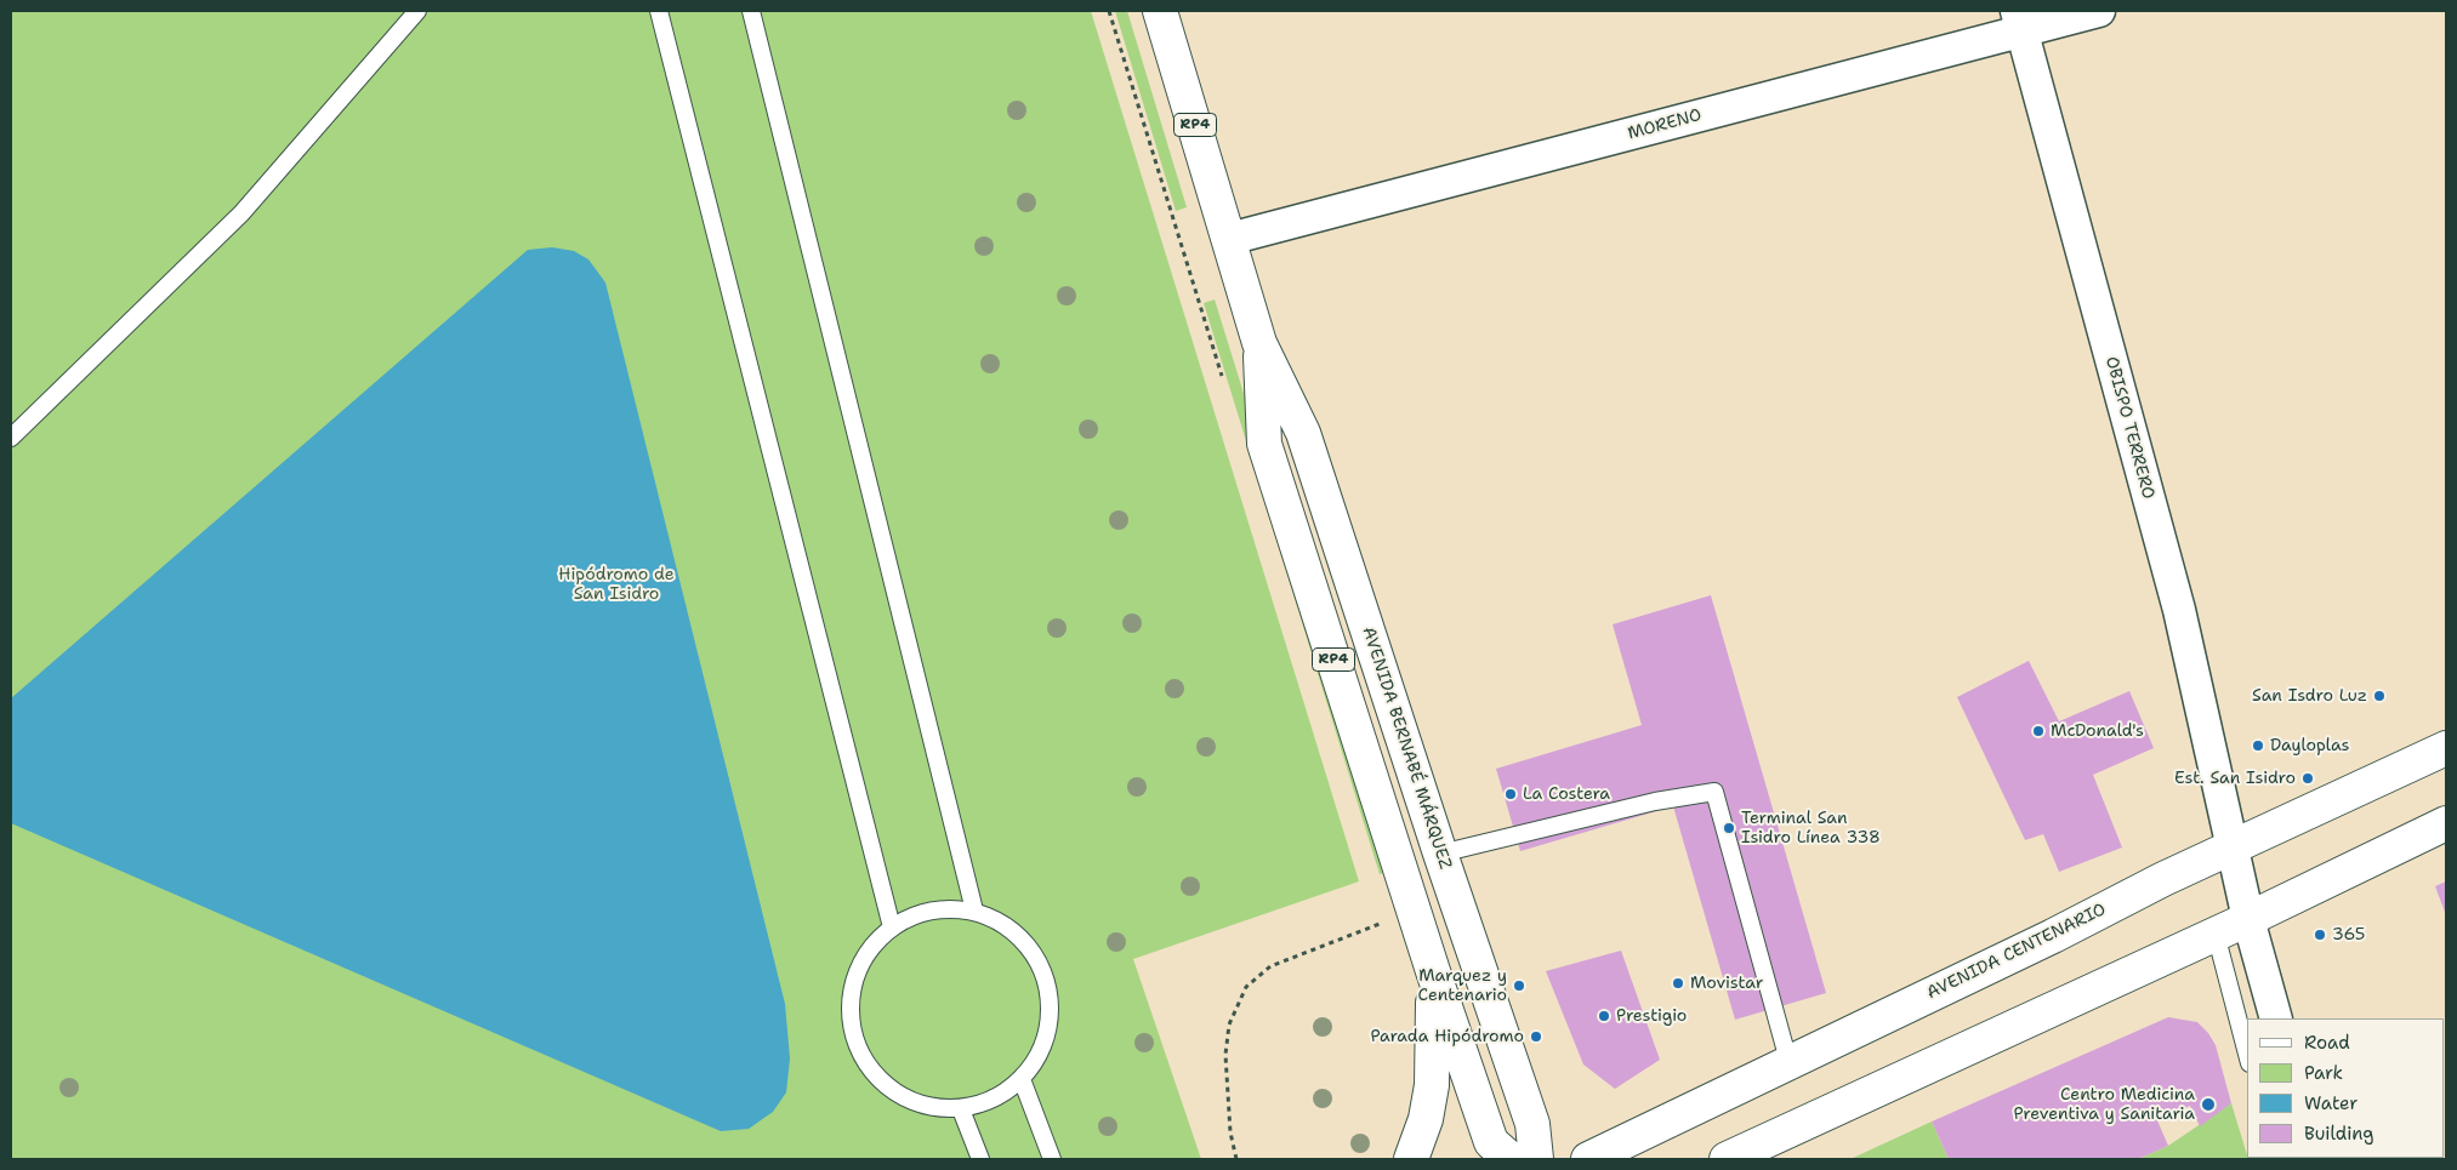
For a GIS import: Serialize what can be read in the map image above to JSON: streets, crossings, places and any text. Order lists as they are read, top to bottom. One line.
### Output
{"streets":{"main road":["RP4","AVENIDA BERNABÉ MÁRQUEZ","AVENIDA CENTENARIO"],"street":["MORENO","OBISPO TERRERO"]},"crossings":[["MORENO","OBISPO TERRERO"],["MORENO","AVENIDA BERNABÉ MÁRQUEZ"],["OBISPO TERRERO","AVENIDA CENTENARIO"]],"parks":["Hipódromo de San Isidro"],"places":["San Isdro Luz","McDonald's","Dayloplas","Est. San Isidro","La Costera","Terminal San Isidro Línea 338","365","Movistar","Marquez y Centenario","Prestigio","Parada Hipódromo","Centro Medicina Preventiva y Sanitaria"],"legend":["Road","Park","Water","Building"]}
